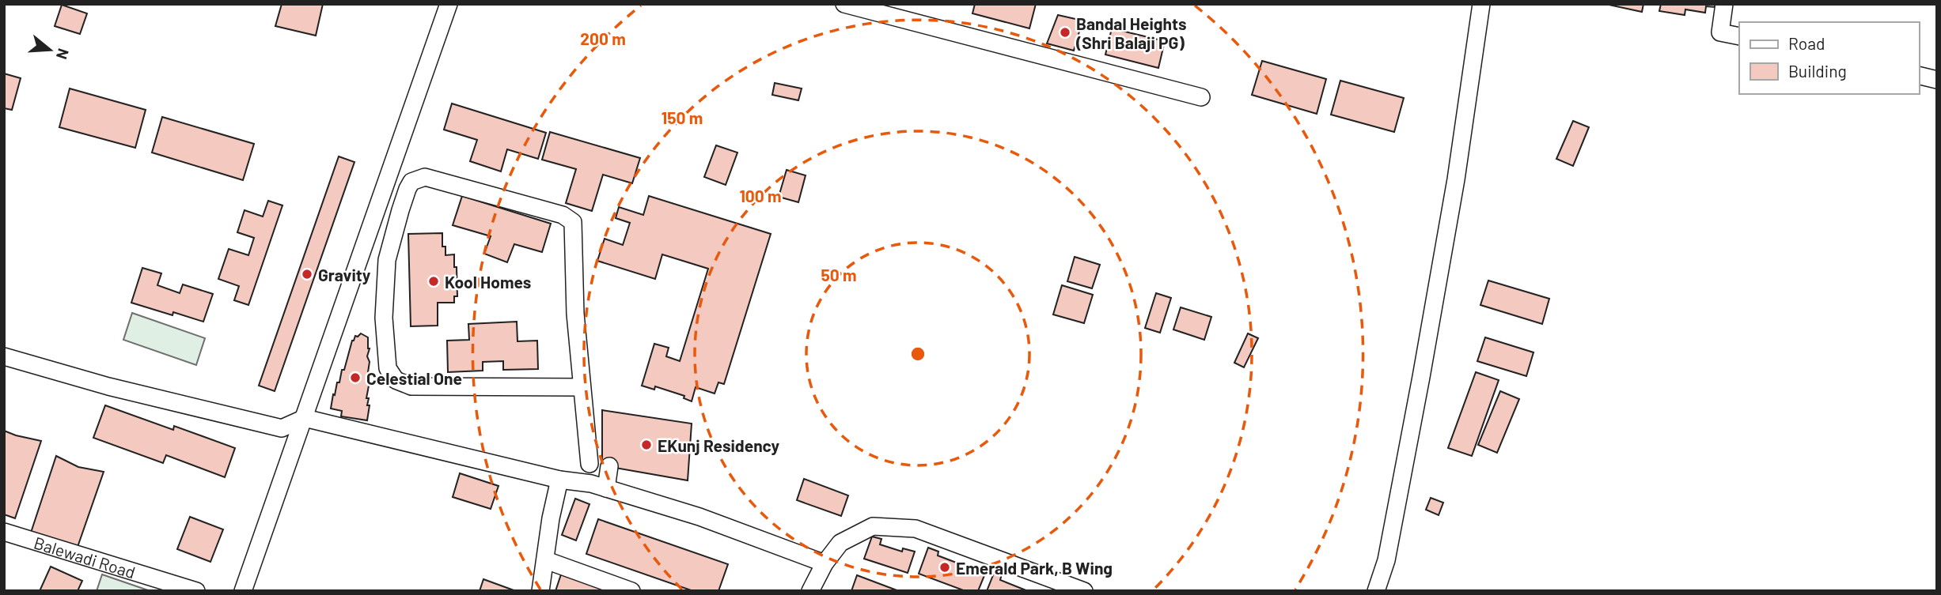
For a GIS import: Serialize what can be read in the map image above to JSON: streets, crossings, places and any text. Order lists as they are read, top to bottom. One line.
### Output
{"streets":{"street":["Balewadi Road"]},"places":["Bandal Heights (Shri Balaji PG)","Gravity","Kool Homes","Celestial One","EKunj Residency","Emerald Park, B Wing"],"legend":["Road","Building"],"north":"right","rings":["200 m","150 m","100 m","50 m"]}
